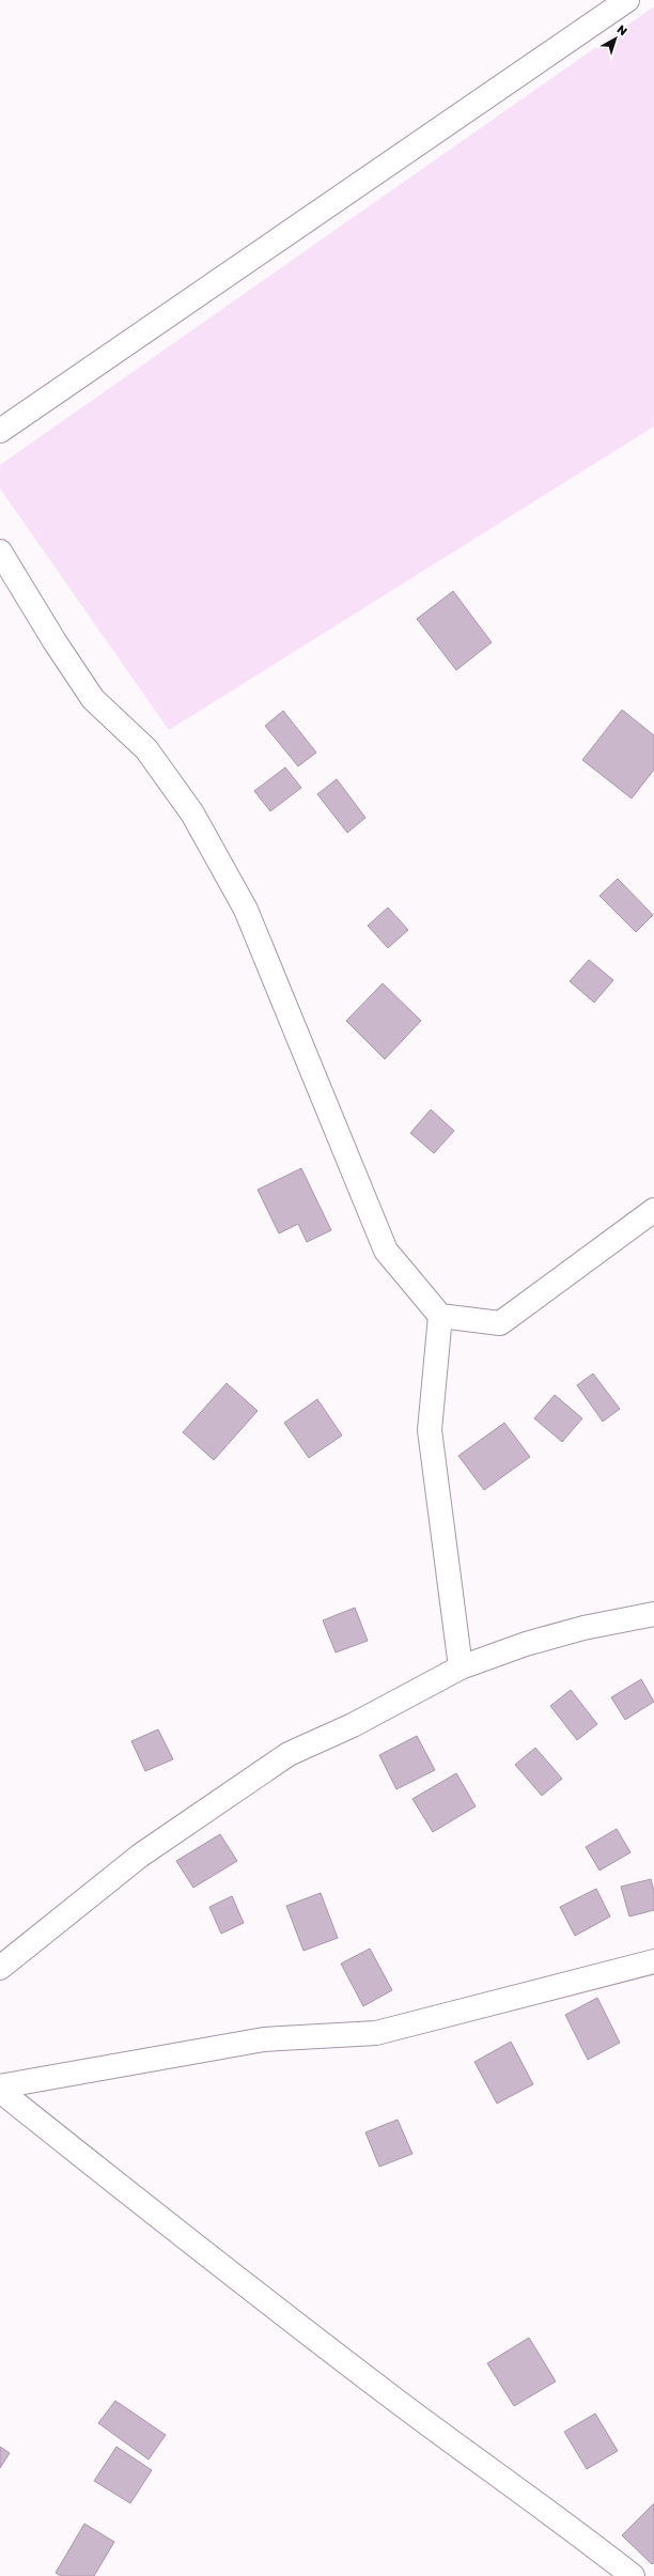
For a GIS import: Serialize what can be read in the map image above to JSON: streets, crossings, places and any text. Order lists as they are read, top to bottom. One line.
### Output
{"north":"top right"}
